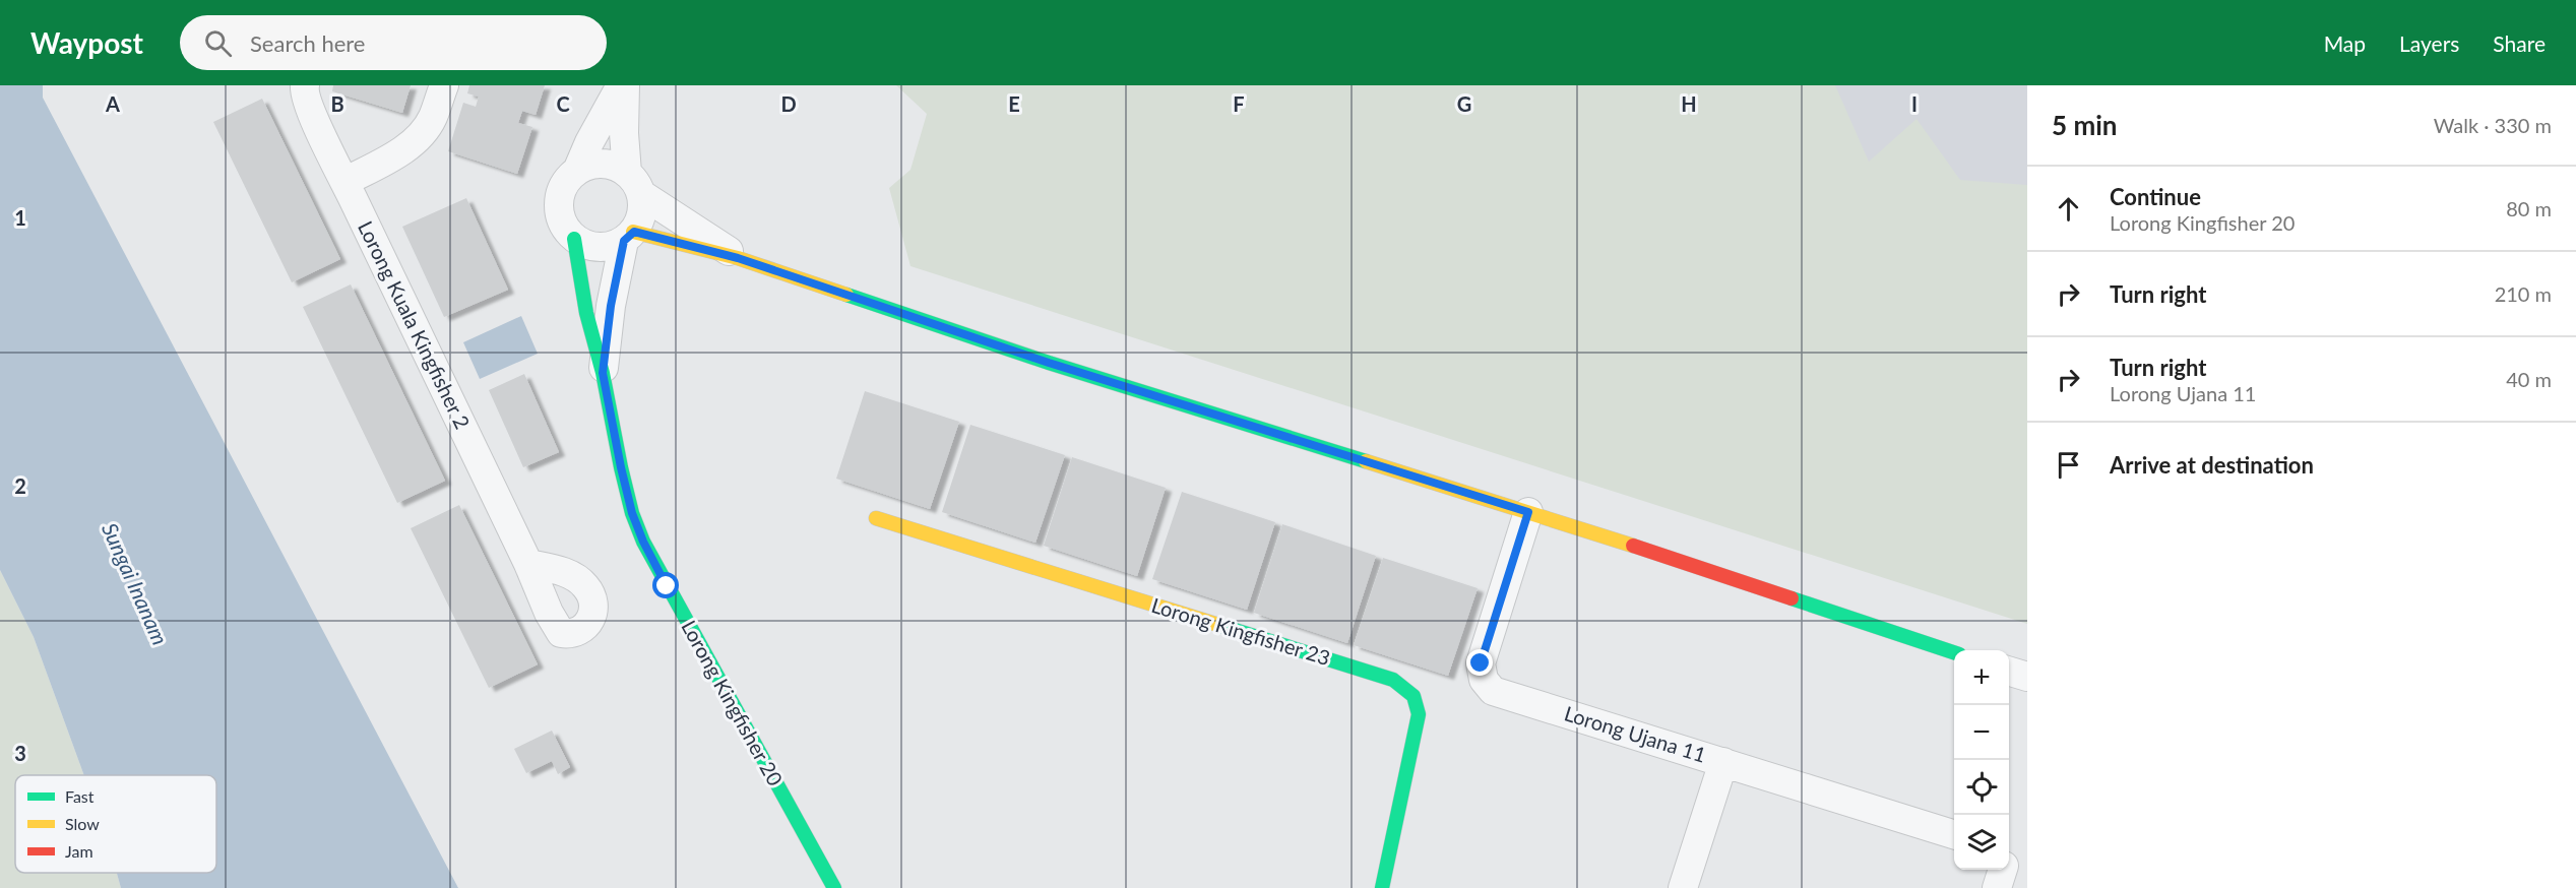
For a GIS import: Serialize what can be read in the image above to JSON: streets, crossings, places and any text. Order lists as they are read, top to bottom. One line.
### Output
{"streets":{"street":["Lorong Kuala Kingfisher 2","Lorong Kingfisher 23","Lorong Kingfisher 20","Lorong Ujana 11"]},"water":["Sungai Inanam"],"legend":["Fast","Slow","Jam"],"page":{"header":"Waypost","search":"Search here","nav":["Map","Layers","Share"],"heading":["5 min","Walk · 330 m"],"list":[["Continue","Lorong Kingfisher 20","80 m"],["Turn right","210 m"],["Turn right","Lorong Ujana 11","40 m"],"Arrive at destination"],"map_buttons":["+","−"]},"grid":{"columns":["A","B","C","D","E","F","G","H","I"],"rows":["1","2","3"]}}
